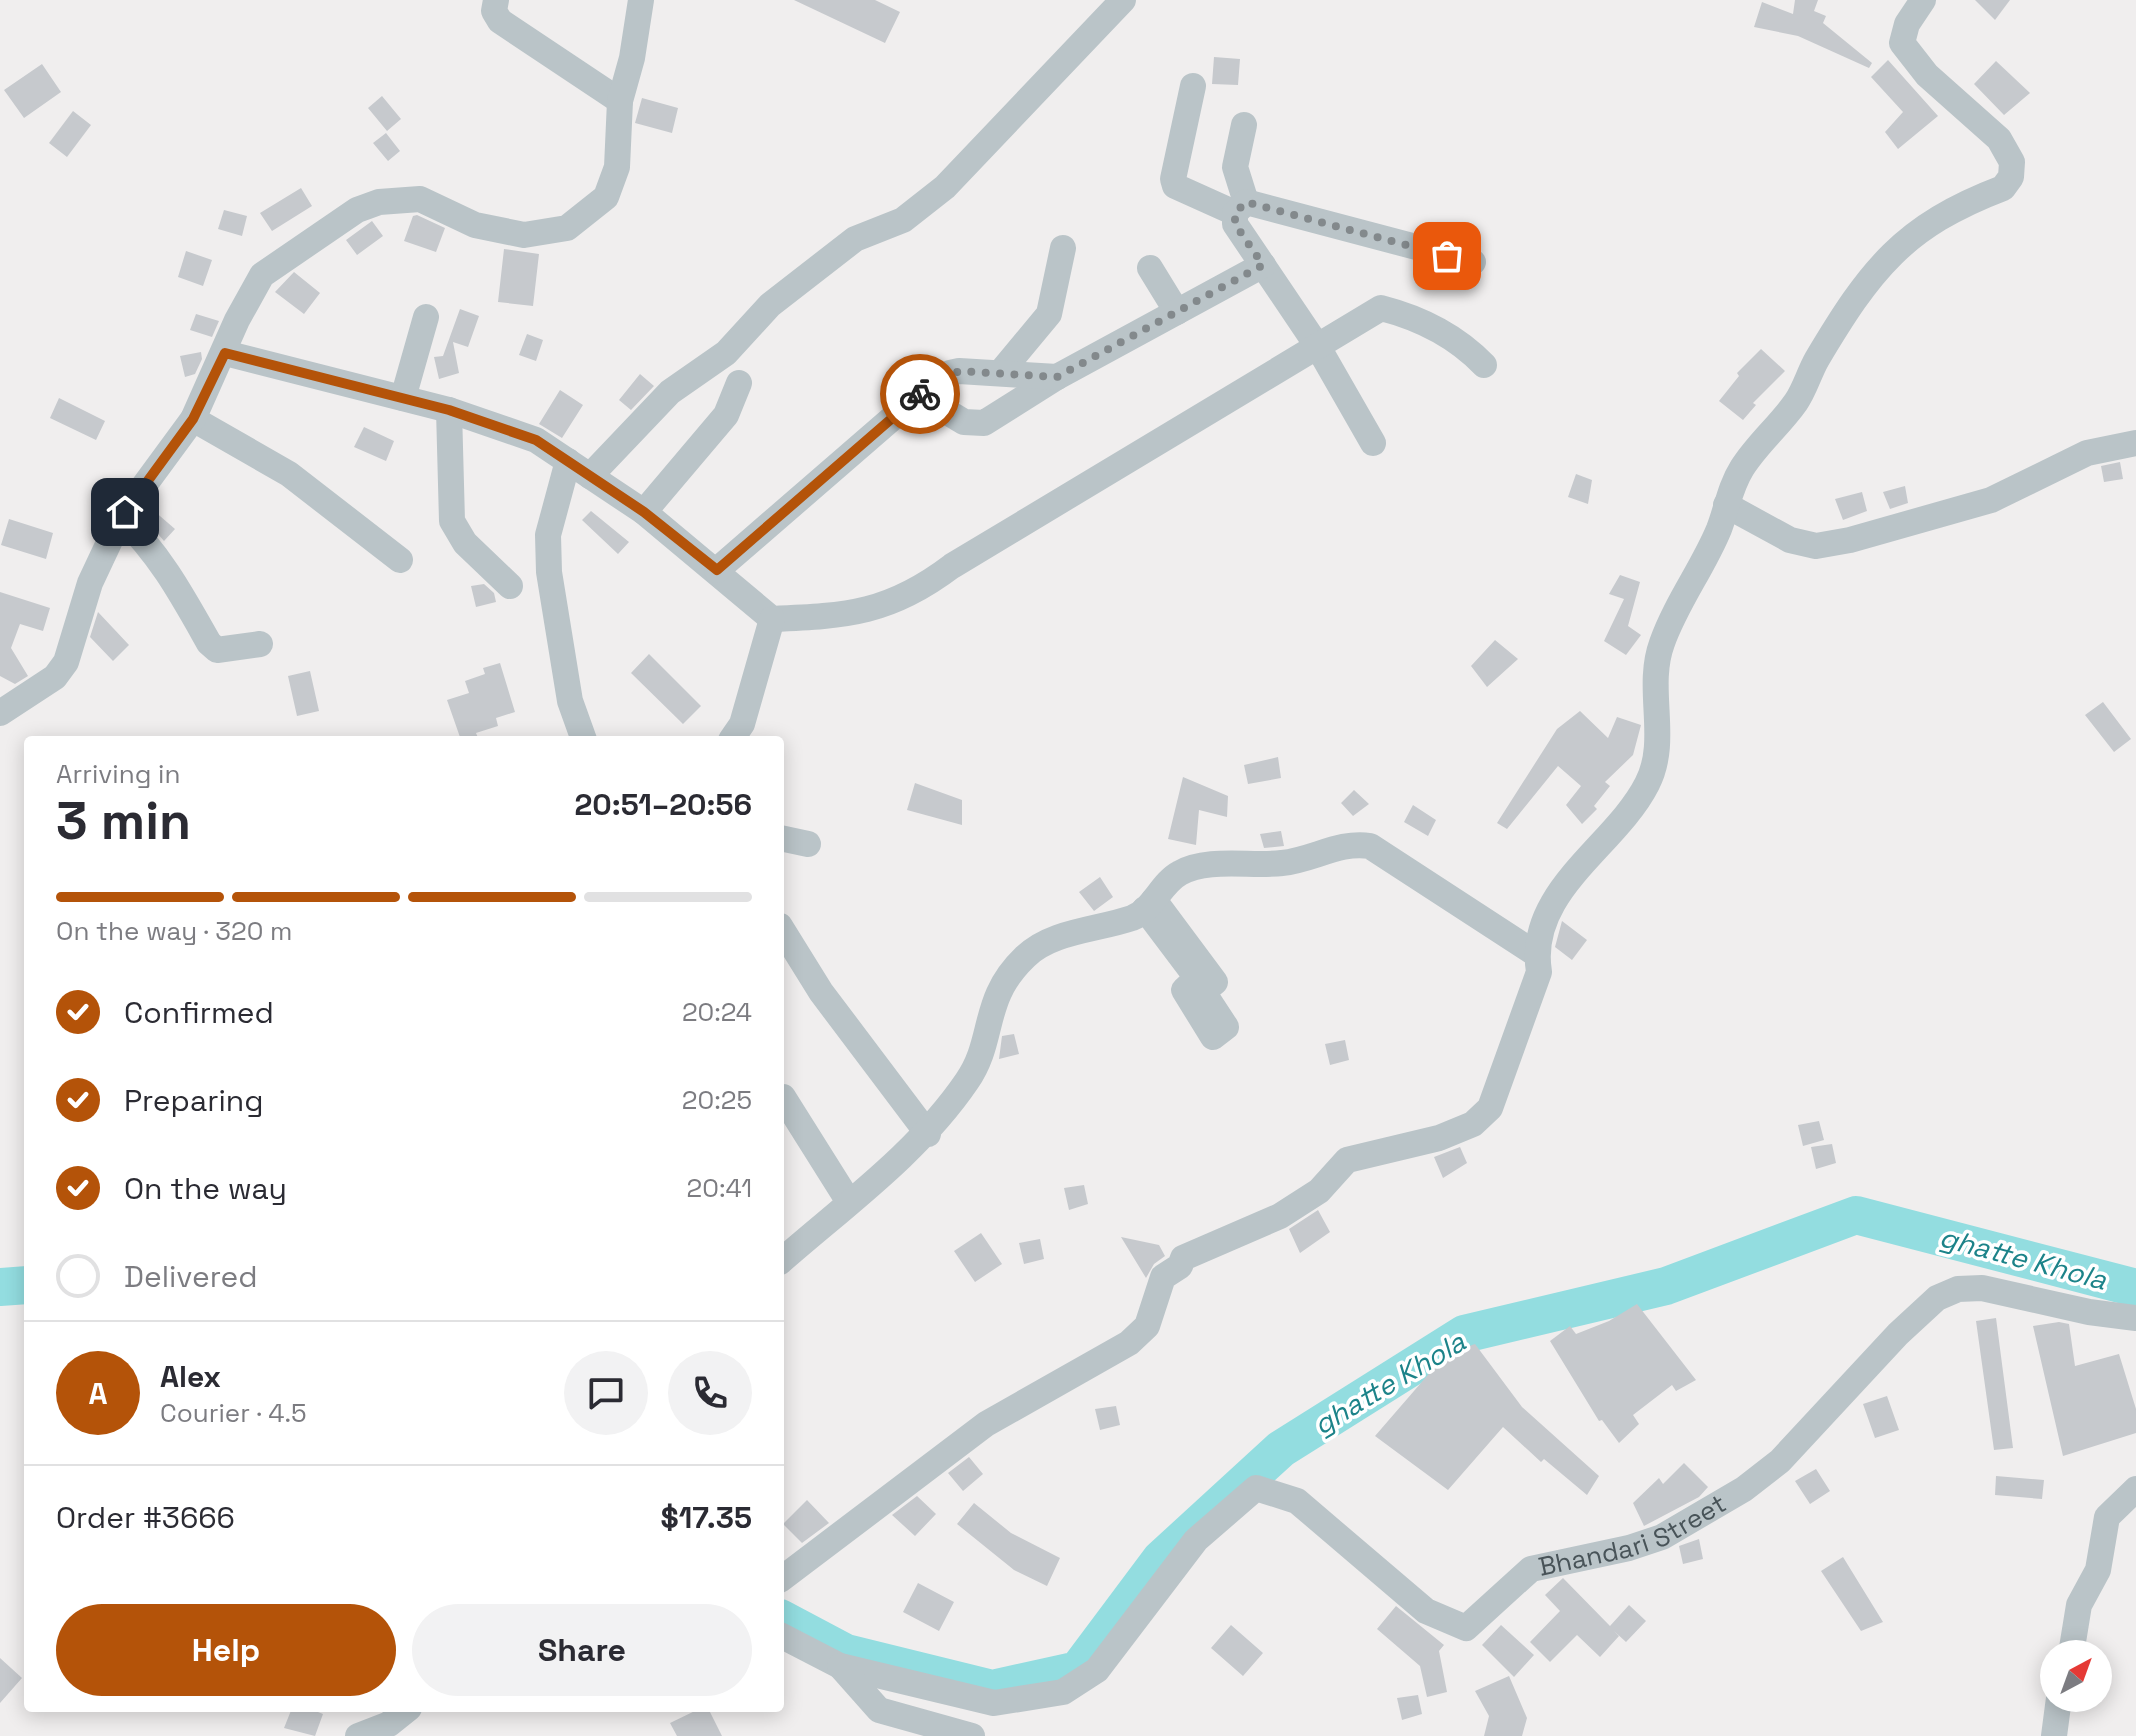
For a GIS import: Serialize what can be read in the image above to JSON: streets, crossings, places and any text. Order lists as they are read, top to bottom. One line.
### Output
{"streets":{"street":["Bhandari Street"]},"water":["ghatte Khola"],"north":"top right","page":{"heading":["3 min","Arriving in","20:51–20:56"],"panel":["Alex","Courier · 4.5","Order #3666","$17.35"],"bar":"On the way · 320 m","list":[["Confirmed","20:24"],["Preparing","20:25"],["On the way","20:41"],"Delivered"],"round":"A","buttons":["Help","Share"]}}
